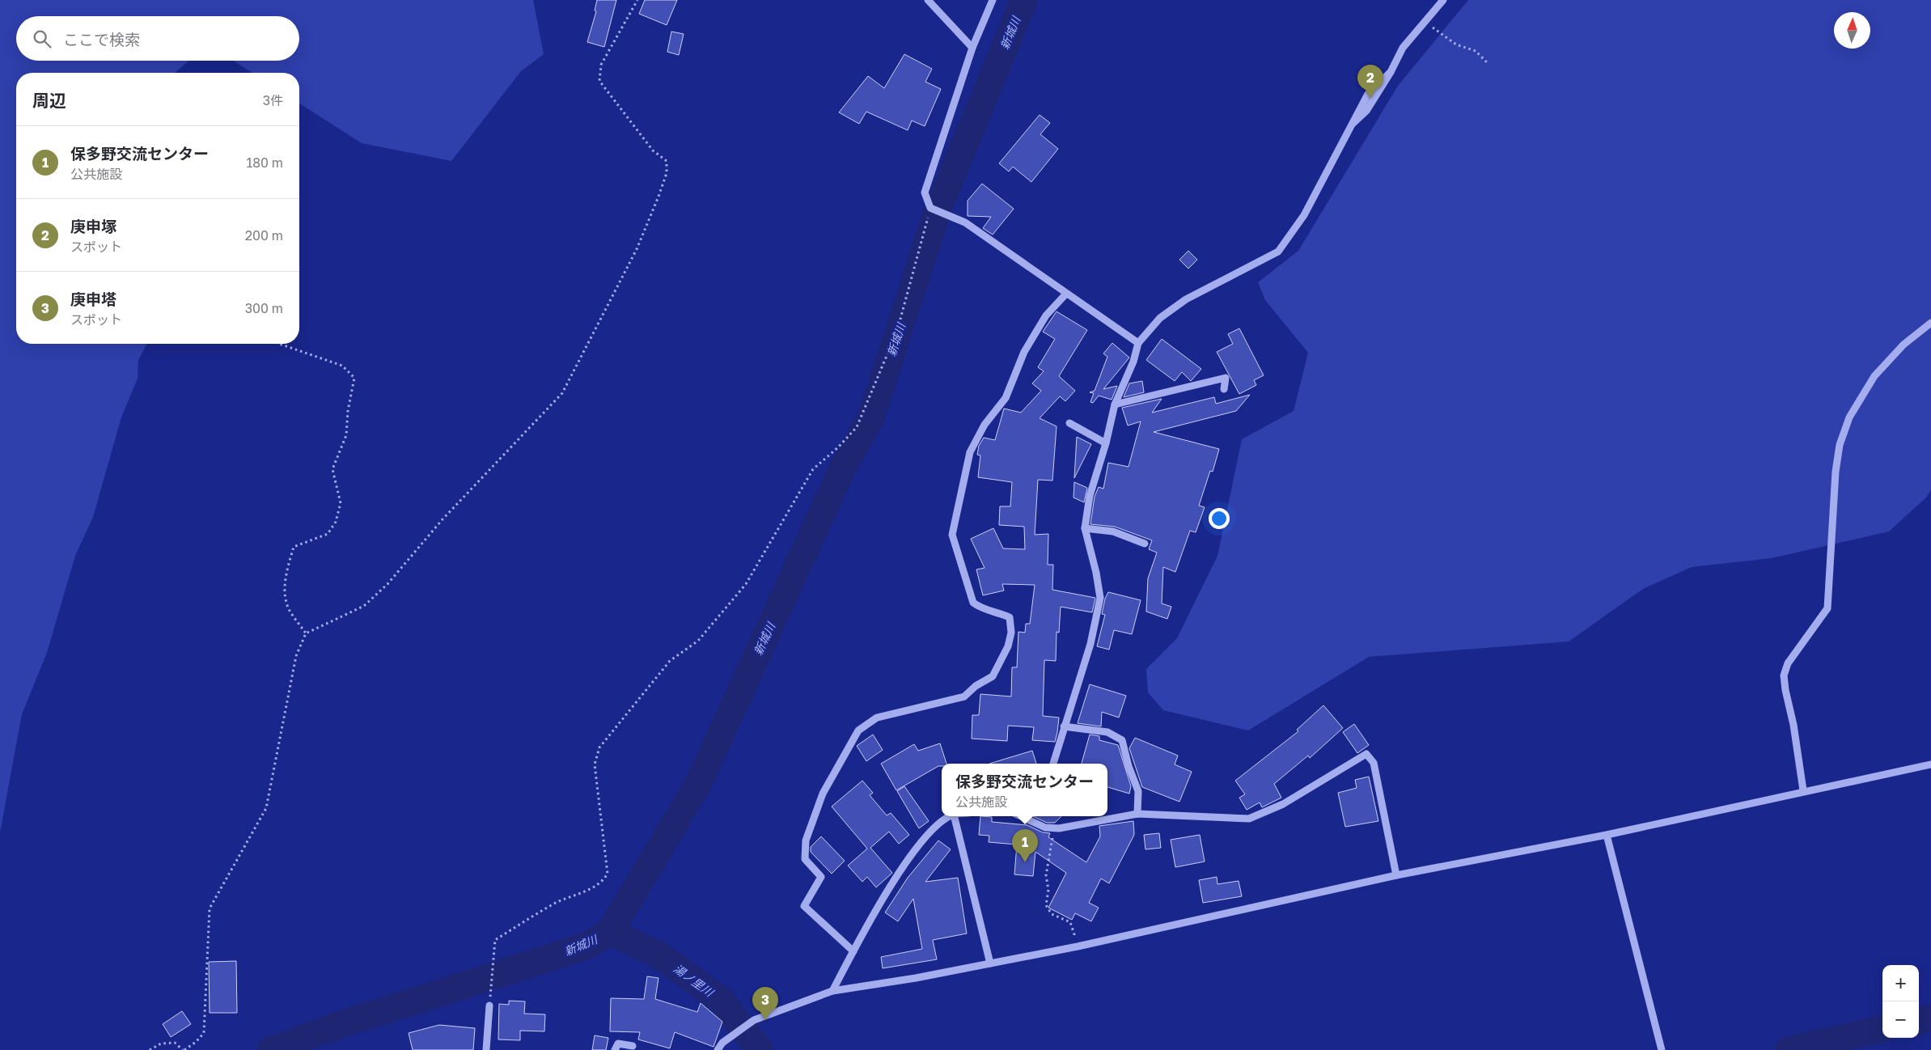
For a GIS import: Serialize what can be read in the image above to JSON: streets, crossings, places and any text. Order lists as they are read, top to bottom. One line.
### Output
{"water":["新城川","湯ノ里川"],"north":"top","page":{"search":"ここで検索","pins":["2","1","3"],"heading":["周辺","3件"],"list":[{"mark":"1","name":"保多野交流センター","note":"公共施設","value":"180 m"},{"mark":"2","name":"庚申塚","note":"スポット","value":"200 m"},{"mark":"3","name":"庚申塔","note":"スポット","value":"300 m"}],"popup":["保多野交流センター","公共施設"],"map_buttons":["+","−"]}}
